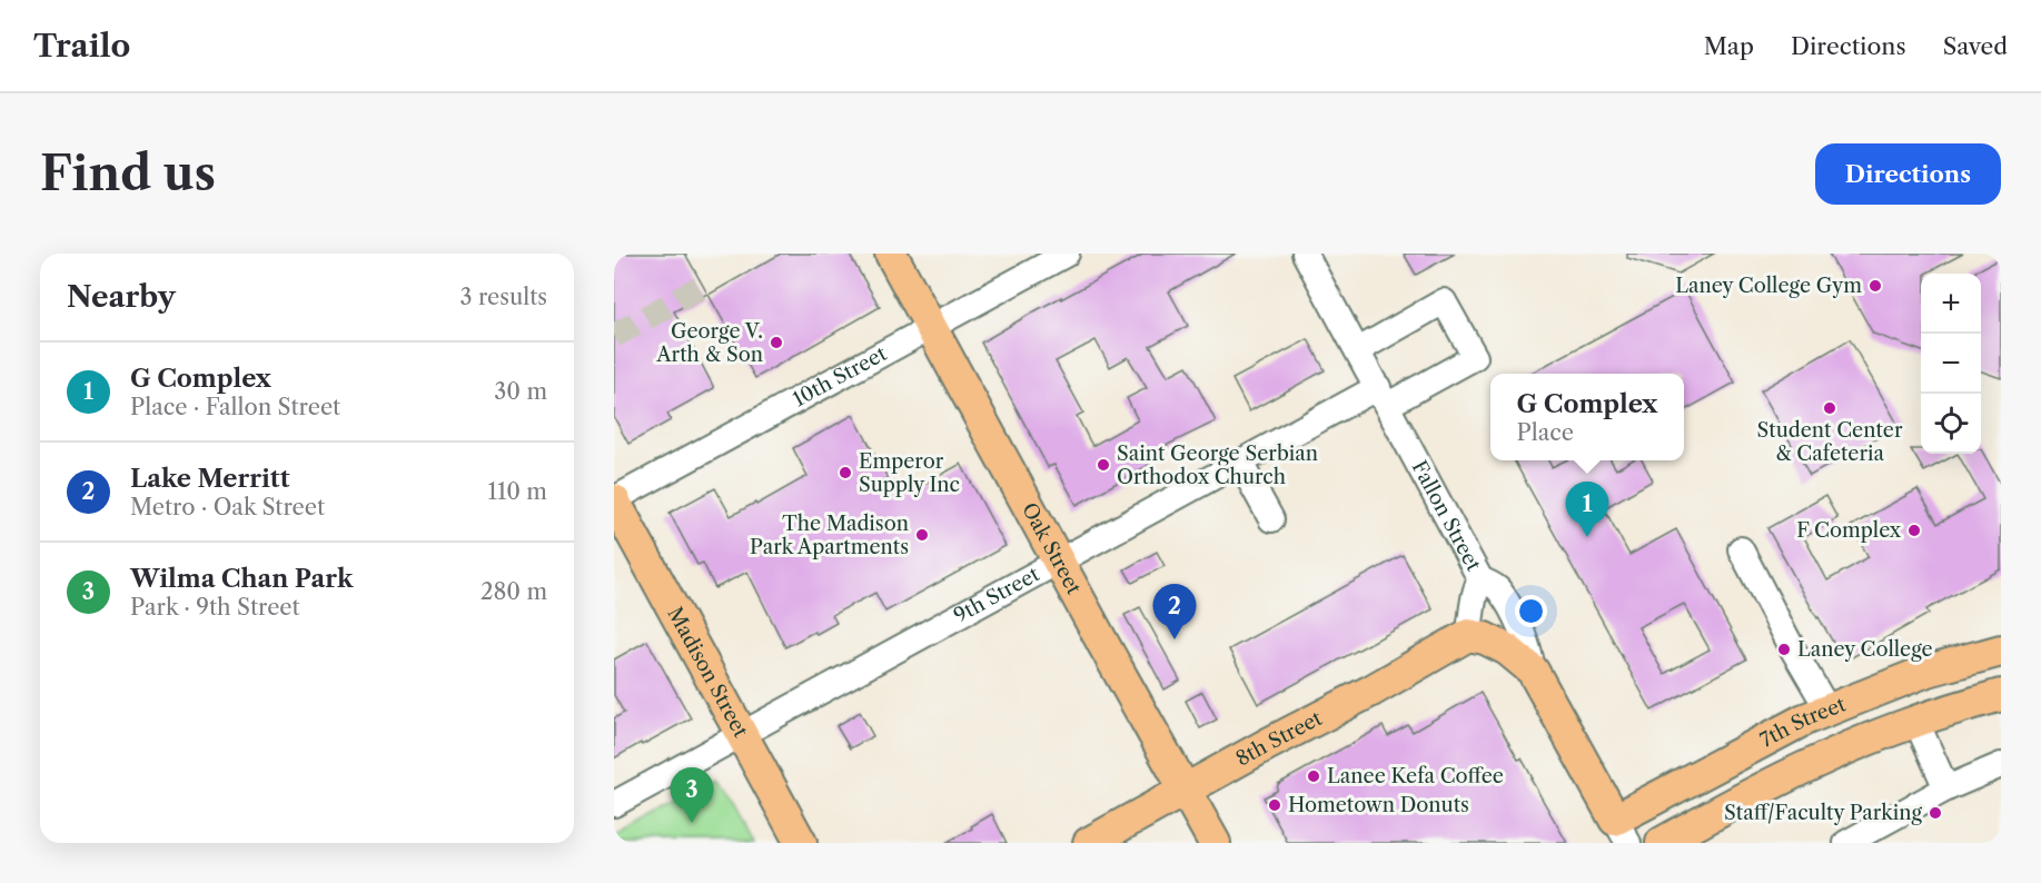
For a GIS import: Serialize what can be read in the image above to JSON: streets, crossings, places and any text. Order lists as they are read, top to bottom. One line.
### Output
{"streets":{"main road":["Fallon Street","Oak Street","Madison Street","7th Street","8th Street"],"street":["10th Street","9th Street"]},"crossings":[["10th Street","Oak Street"],["10th Street","Madison Street"],["Fallon Street","9th Street"],["Fallon Street","7th Street"],["Oak Street","9th Street"],["Oak Street","8th Street"],["9th Street","Madison Street"]],"places":["Laney College Gym","George V. Arth & Son","Student Center & Cafeteria","Saint George Serbian Orthodox Church","Emperor Supply Inc","F Complex","The Madison Park Apartments","Laney College","Lanee Kefa Coffee","Hometown Donuts","Staff/Faculty Parking"],"page":{"header":"Trailo","nav":["Map","Directions","Saved"],"buttons":"Directions","title":"Find us","heading":["Nearby","3 results"],"map_buttons":["+","−"],"list":[{"mark":"1","name":"G Complex","note":"Place · Fallon Street","value":"30 m"},{"mark":"2","name":"Lake Merritt","note":"Metro · Oak Street","value":"110 m"},{"mark":"3","name":"Wilma Chan Park","note":"Park · 9th Street","value":"280 m"}],"popup":["G Complex","Place"],"pins":["1","2","3"]}}
